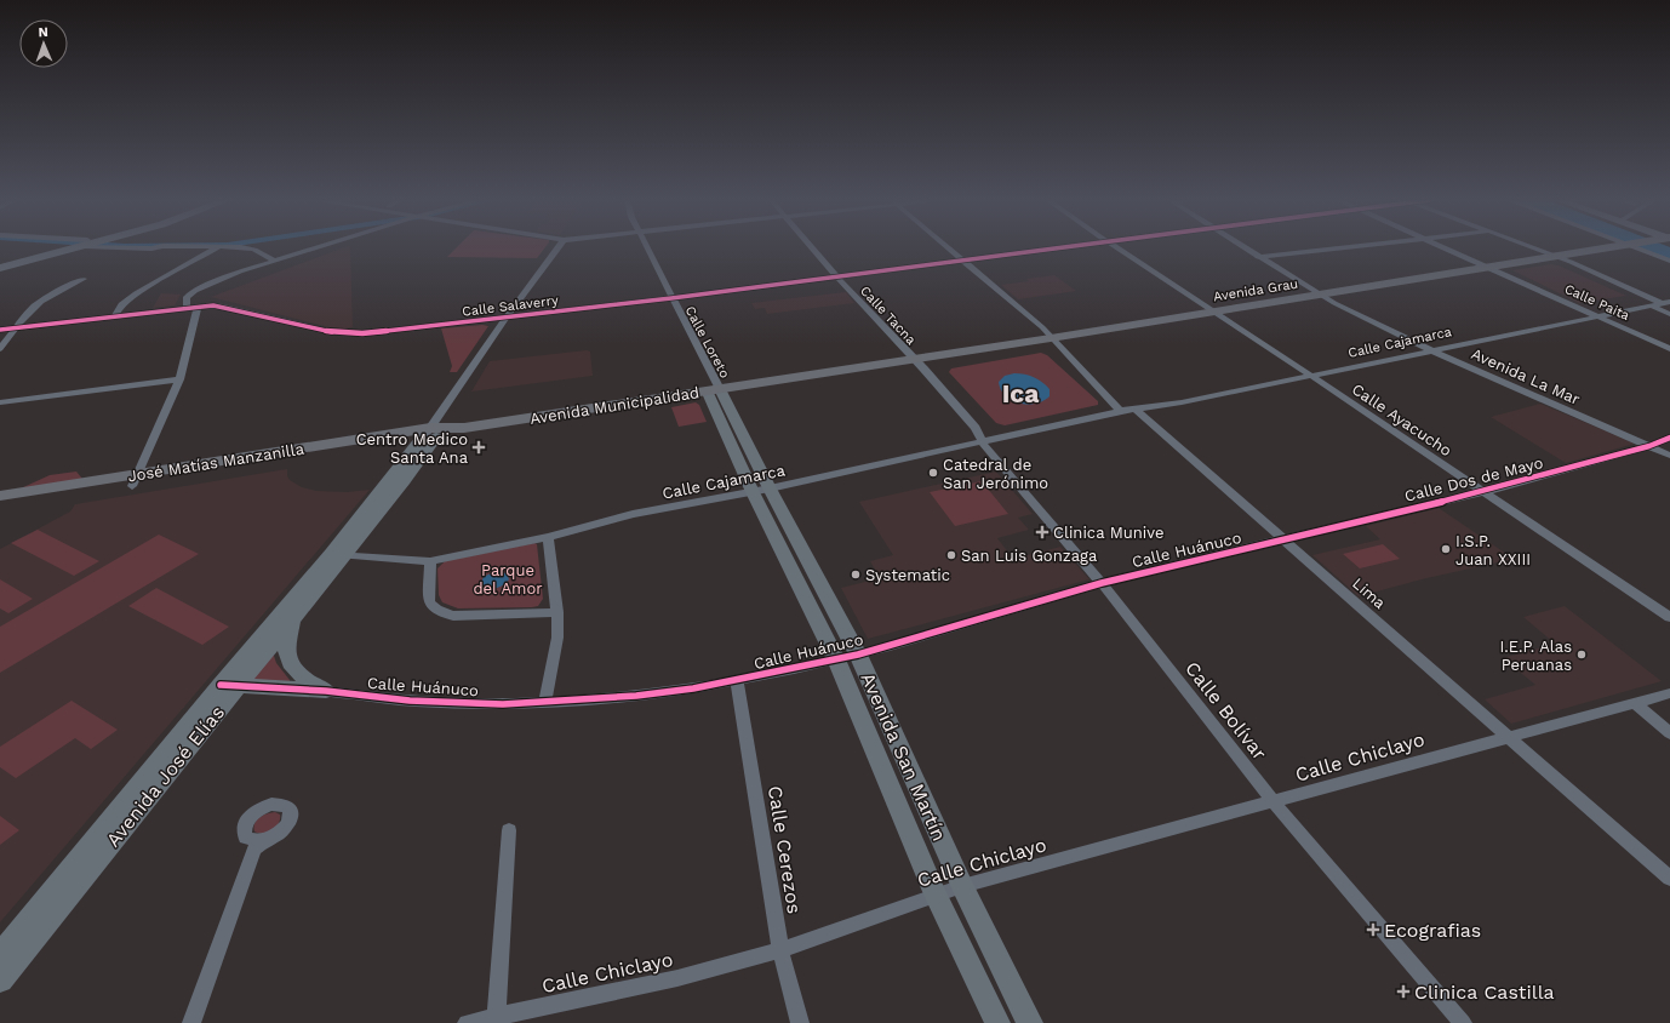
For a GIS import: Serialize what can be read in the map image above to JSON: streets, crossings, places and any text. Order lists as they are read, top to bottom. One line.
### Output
{"streets":{"main road":["Avenida Grau","Avenida Municipalidad","José Matías Manzanilla","Avenida San Martín","Avenida José Elías"],"street":["Calle Paita","Calle Salaverry","Calle Tacna","Calle Loreto","Calle Cajamarca","Avenida La Mar","Calle Ayacucho","Calle Dos de Mayo","Calle Huánuco","Lima","Calle Bolívar","Calle Chiclayo","Calle Cerezos"]},"crossings":[["Avenida Grau","Calle Paita"],["Avenida Grau","Avenida La Mar"],["Avenida Grau","Avenida Municipalidad"],["Avenida Grau","Calle Ayacucho"],["Calle Paita","Calle Cajamarca"],["Calle Salaverry","Calle Tacna"],["Calle Salaverry","Calle Loreto"],["Calle Tacna","Calle Cajamarca"],["Calle Tacna","Avenida Municipalidad"],["Calle Tacna","Calle Bolívar"],["Calle Loreto","Avenida Municipalidad"],["Calle Loreto","Avenida San Martín"],["Calle Cajamarca","Avenida La Mar"],["Calle Cajamarca","Calle Ayacucho"],["Calle Cajamarca","Lima"],["Calle Cajamarca","Calle Bolívar"],["Calle Cajamarca","Avenida San Martín"],["Calle Cajamarca","Avenida José Elías"],["Avenida La Mar","Calle Dos de Mayo"],["Avenida Municipalidad","José Matías Manzanilla"],["Avenida Municipalidad","Avenida San Martín"],["Avenida Municipalidad","Avenida José Elías"],["Calle Ayacucho","Calle Dos de Mayo"],["José Matías Manzanilla","Avenida José Elías"],["Calle Dos de Mayo","Calle Huánuco"],["Calle Dos de Mayo","Lima"],["Calle Huánuco","Lima"],["Calle Huánuco","Calle Bolívar"],["Calle Huánuco","Avenida San Martín"],["Calle Huánuco","Calle Cerezos"],["Lima","Calle Chiclayo"],["Calle Bolívar","Calle Chiclayo"],["Avenida San Martín","Calle Chiclayo"],["Calle Chiclayo","Calle Cerezos"]],"districts":["Ica"],"parks":["Parque del Amor"],"places":{"health":["Centro Medico Santa Ana","Clinica Munive","Ecografias","Clinica Castilla"],"other":["Catedral de San Jerónimo","I.S.P. Juan XXIII","San Luis Gonzaga","Systematic","I.E.P. Alas Peruanas"]},"north":"top"}
